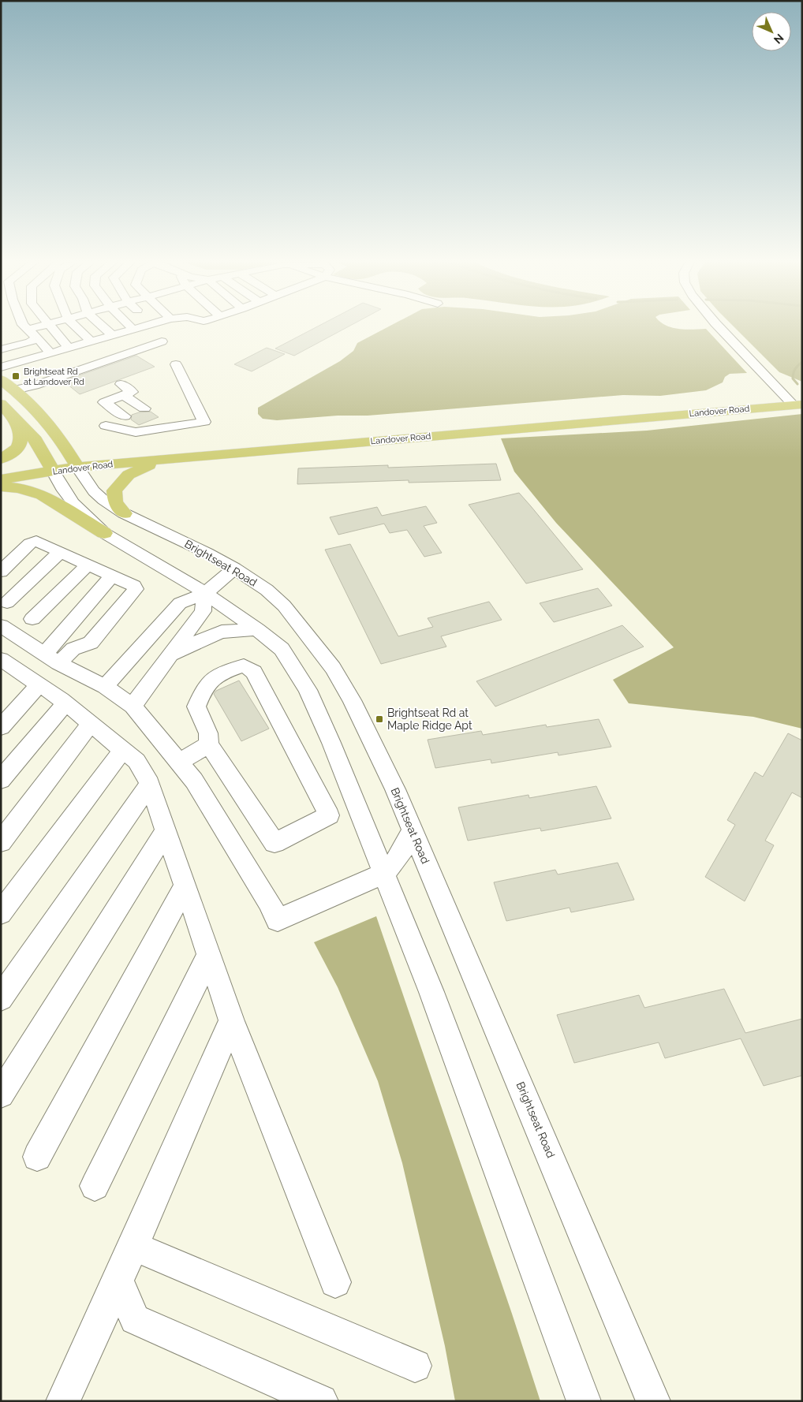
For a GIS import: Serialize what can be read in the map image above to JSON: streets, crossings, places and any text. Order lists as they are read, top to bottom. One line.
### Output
{"streets":{"main road":["Landover Road","Brightseat Road"]},"crossings":[["Landover Road","Brightseat Road"]],"places":{"transit":["Brightseat Rd at Landover Rd","Brightseat Rd at Maple Ridge Apt"]},"north":"bottom right"}
